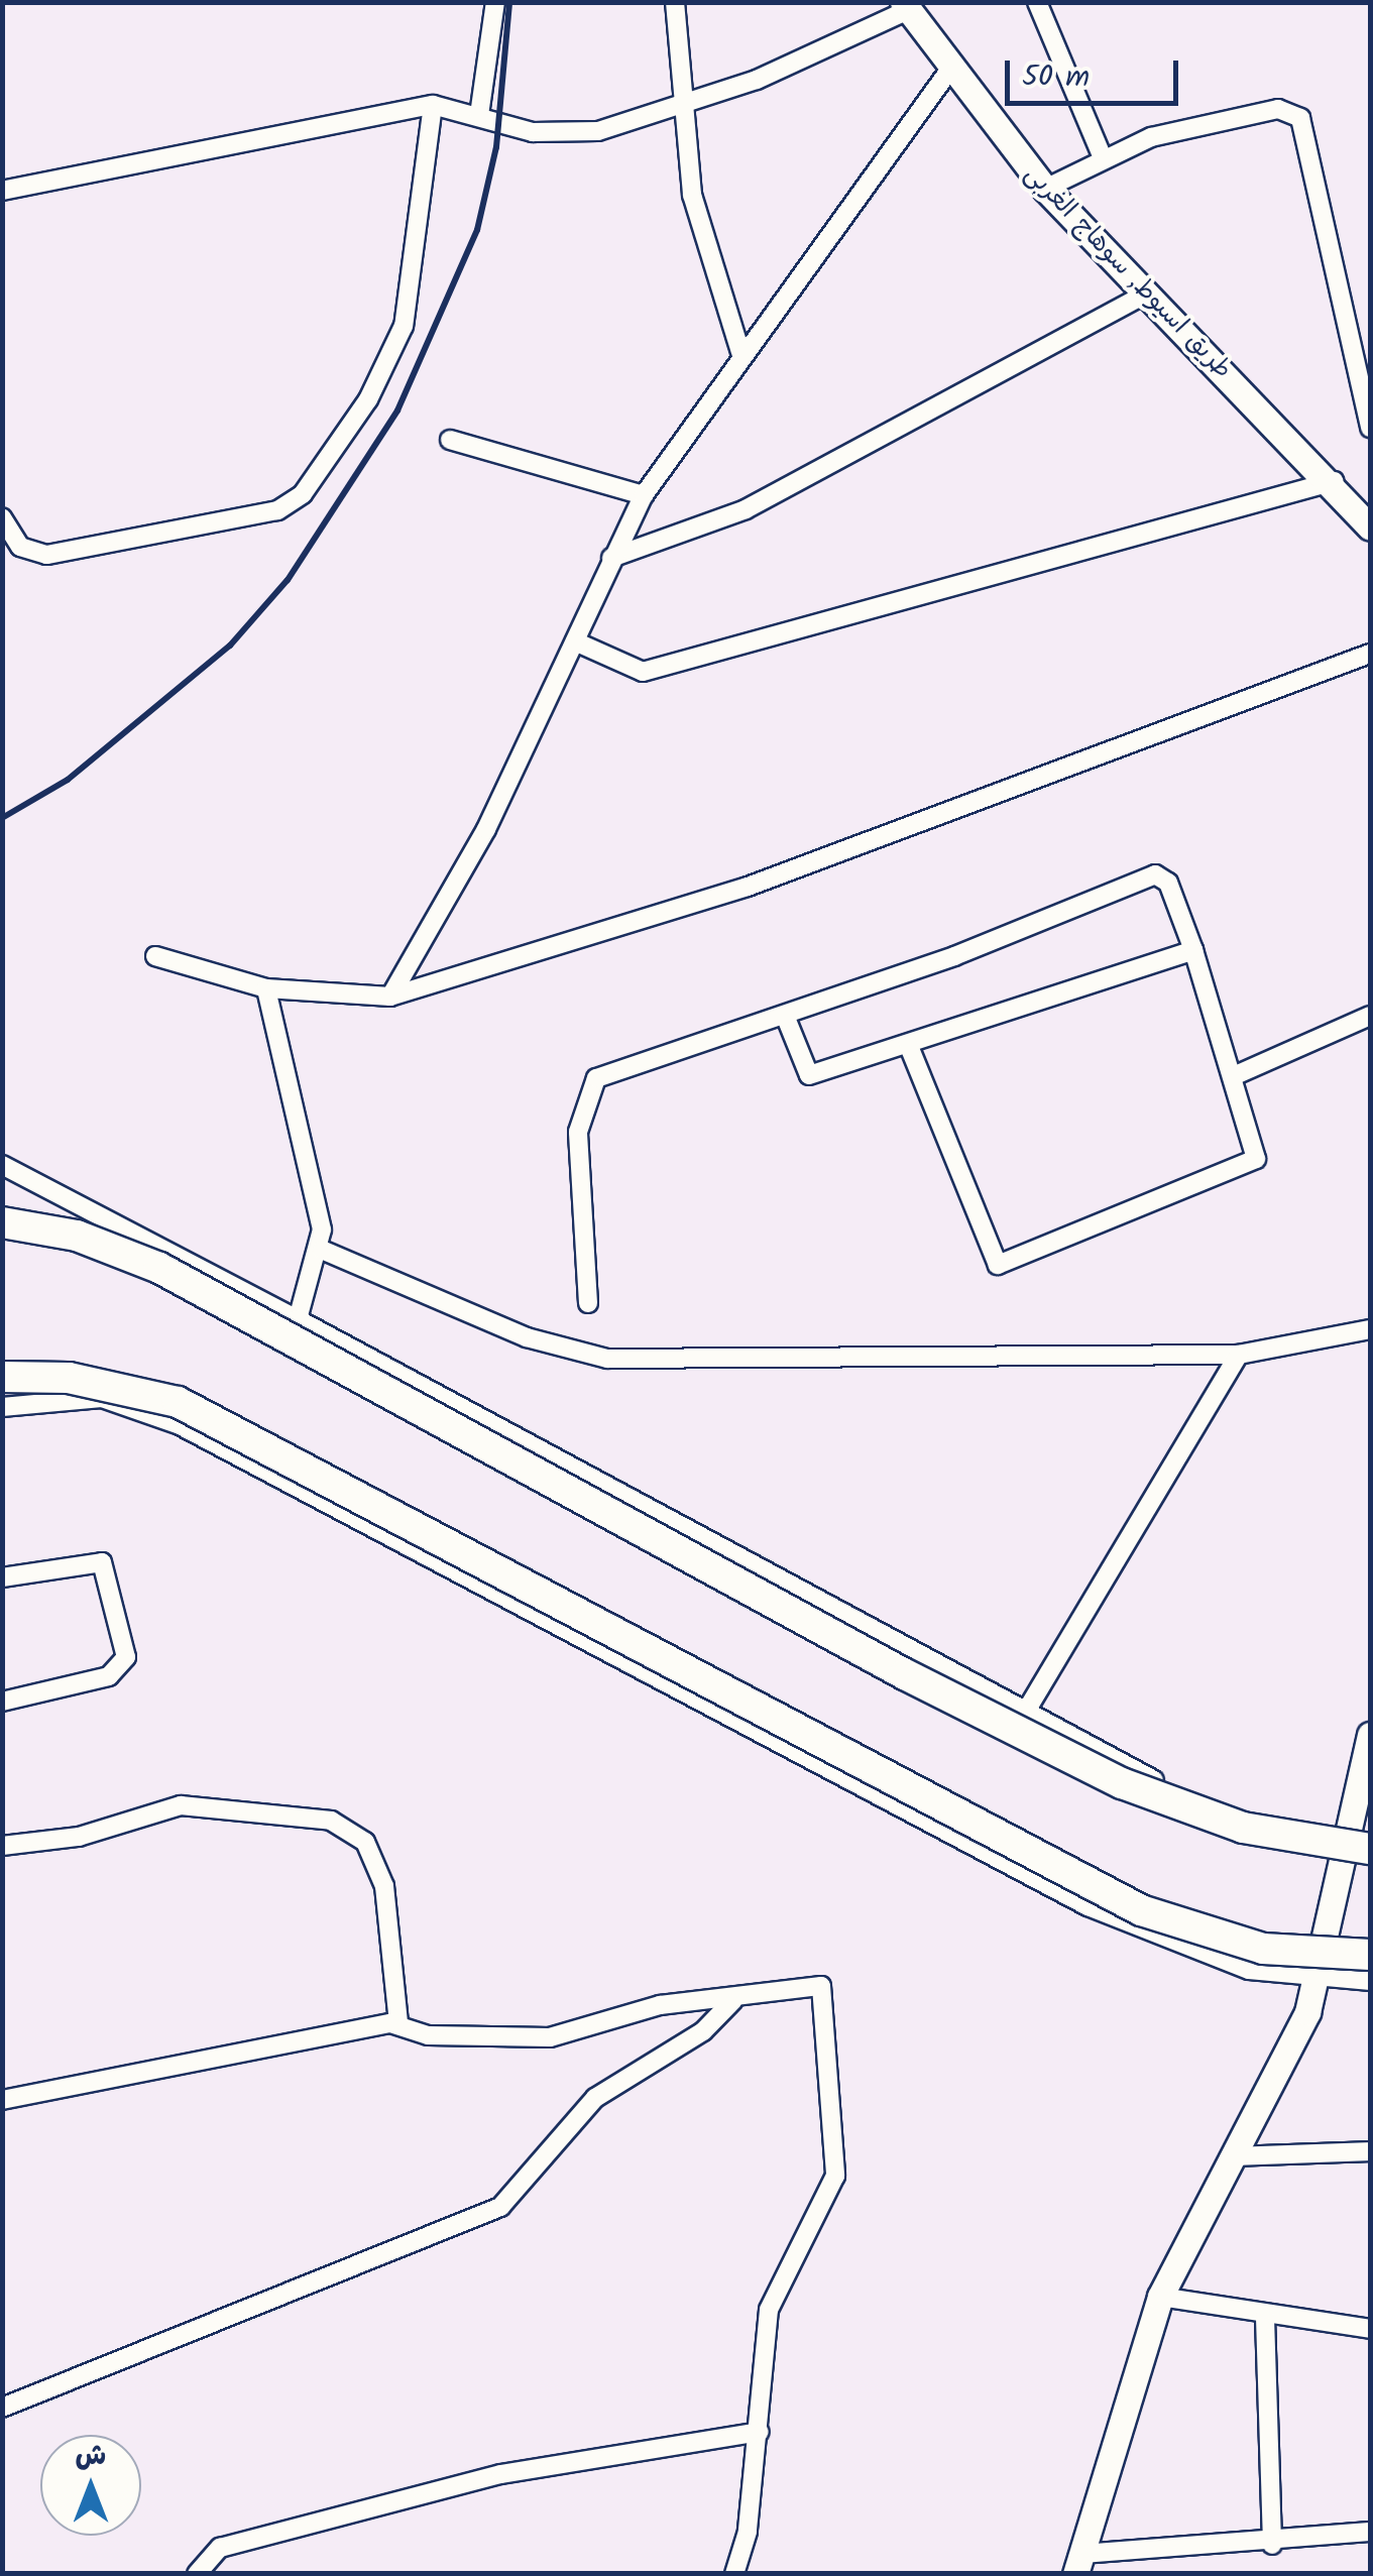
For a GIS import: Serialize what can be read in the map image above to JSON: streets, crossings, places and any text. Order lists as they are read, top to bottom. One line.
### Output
{"streets":{"main road":["طريق اسيوط, سوهاج الغربى"]},"scale_bar":"50 m","north":"top"}
